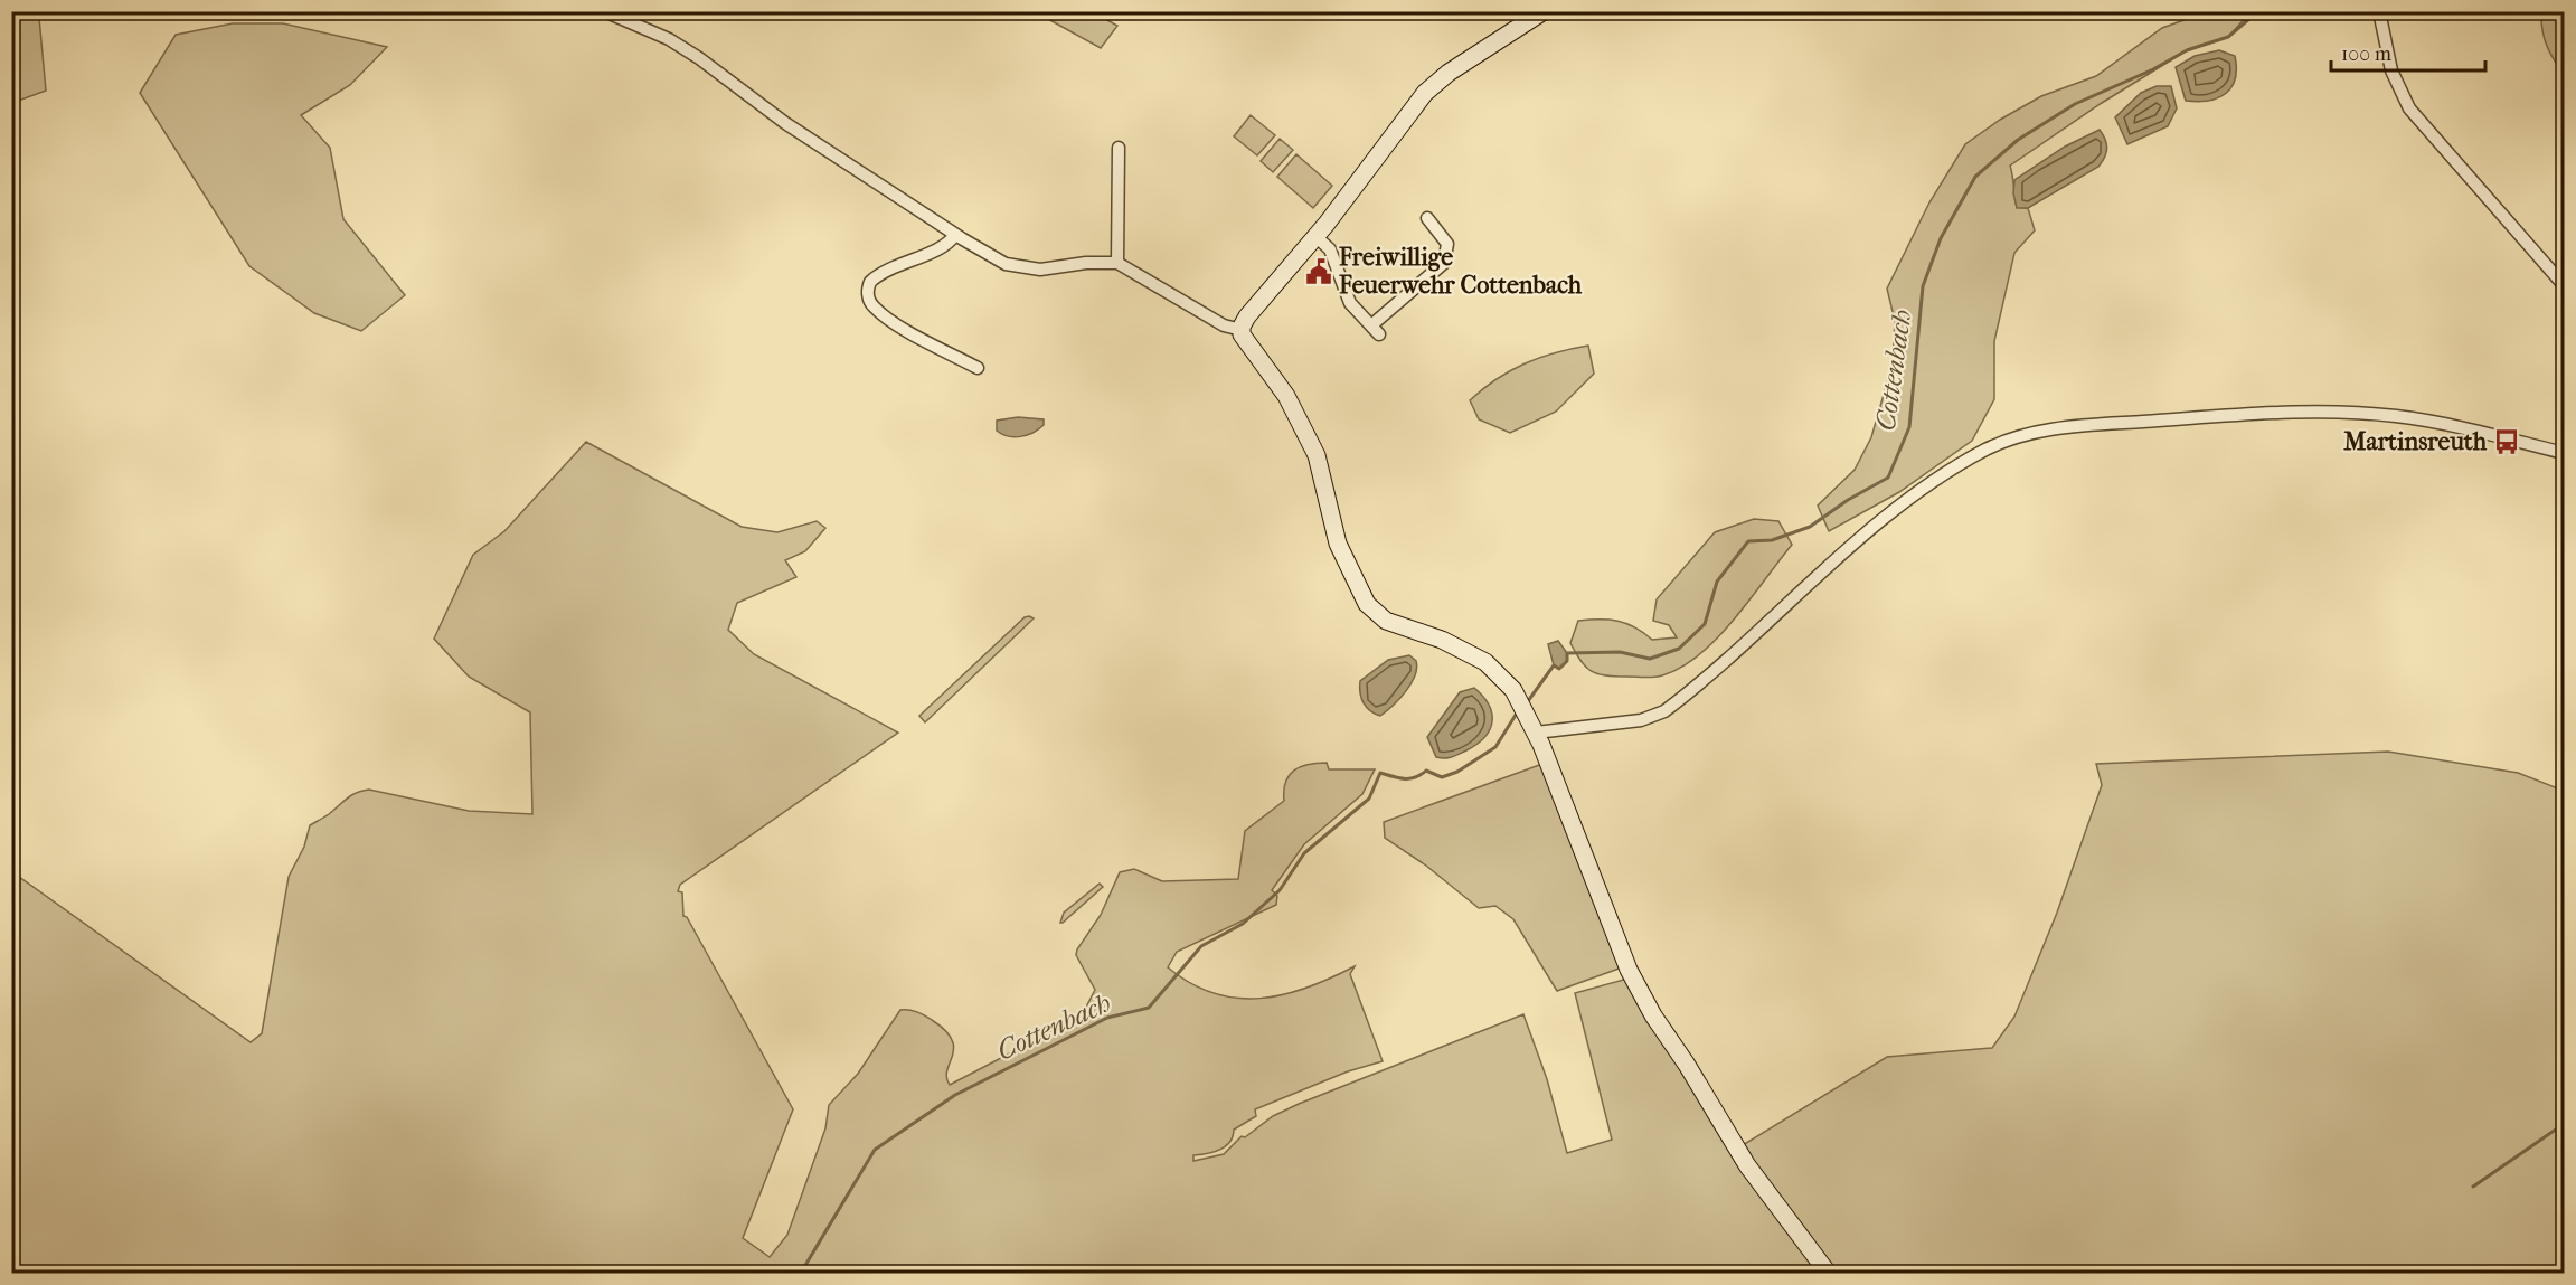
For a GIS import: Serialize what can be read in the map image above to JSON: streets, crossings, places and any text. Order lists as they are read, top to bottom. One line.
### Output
{"water":["Cottenbach"],"places":{"public building":["Freiwillige Feuerwehr Cottenbach"],"bus stop":["Martinsreuth"]},"scale_bar":"100 m"}
